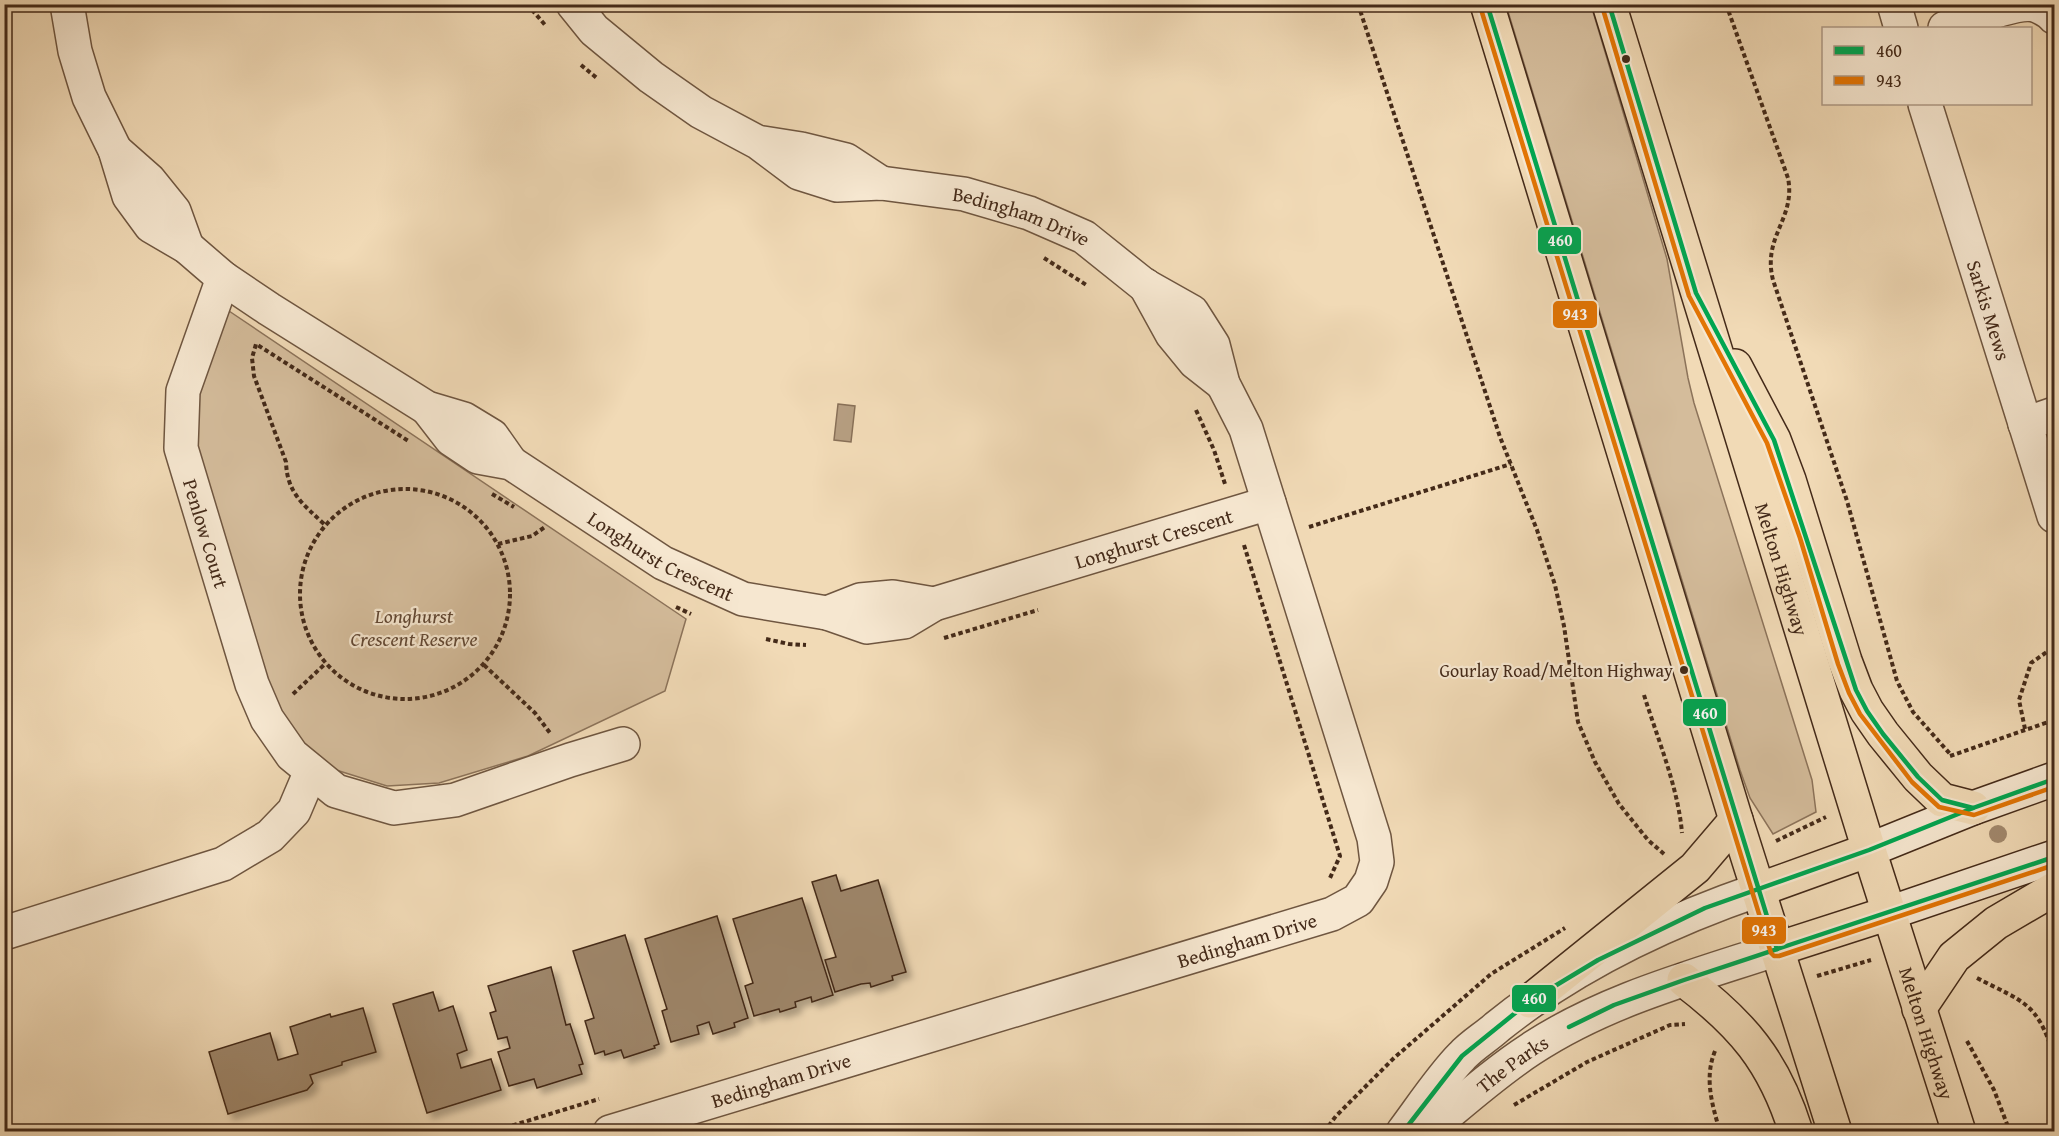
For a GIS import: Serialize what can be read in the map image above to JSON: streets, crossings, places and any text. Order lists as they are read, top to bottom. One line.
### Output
{"streets":{"highway":["Melton Highway"],"street":["Bedingham Drive","Sarkis Mews","Penlow Court","Longhurst Crescent","The Parks"]},"crossings":[["Bedingham Drive","Longhurst Crescent"],["Penlow Court","Longhurst Crescent"]],"parks":["Longhurst Crescent Reserve"],"places":["Gourlay Road/Melton Highway"],"lines":["transit line 460","transit line 943"],"legend":["460","943"]}
